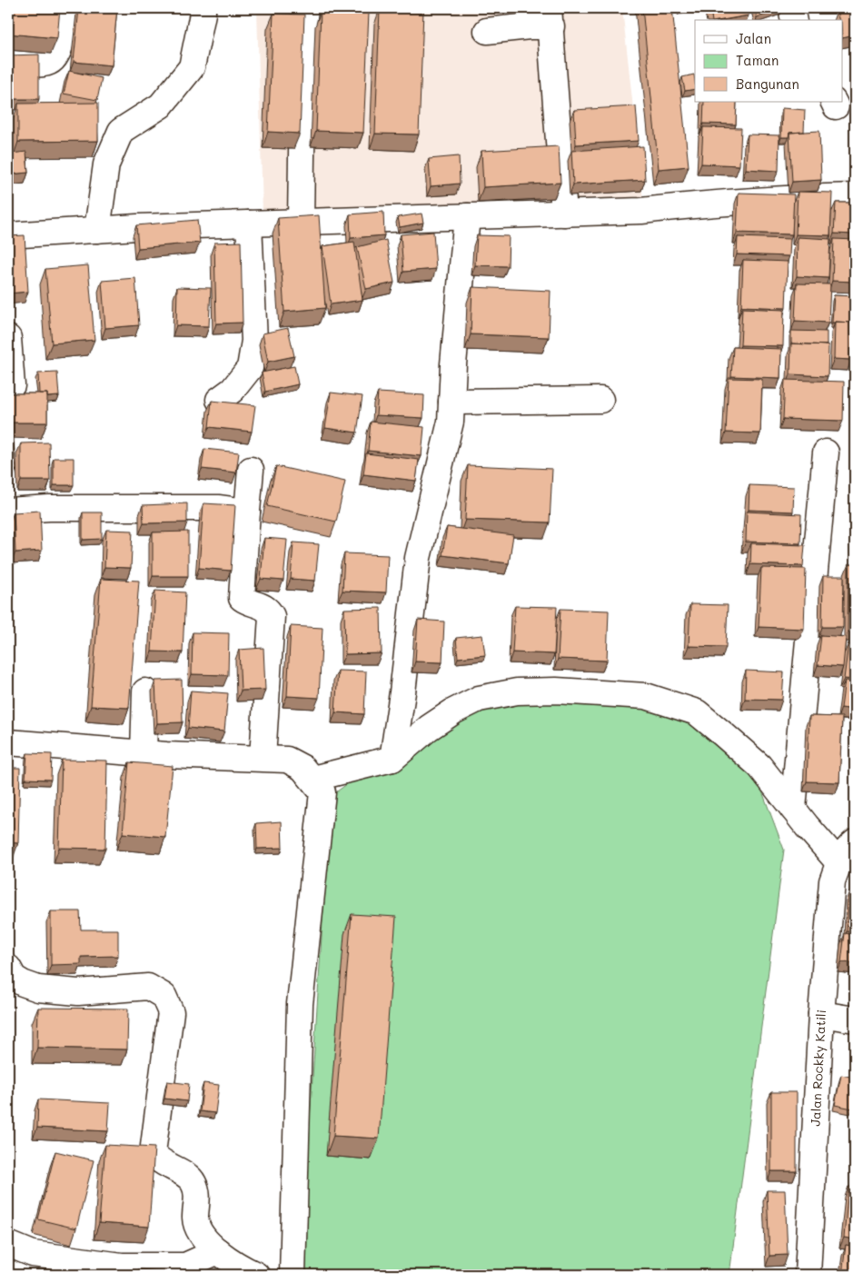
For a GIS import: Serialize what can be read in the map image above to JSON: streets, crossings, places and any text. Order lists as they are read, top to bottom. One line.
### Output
{"streets":{"street":["Jalan Rockky Katili"]},"legend":["Jalan","Taman","Bangunan"]}
